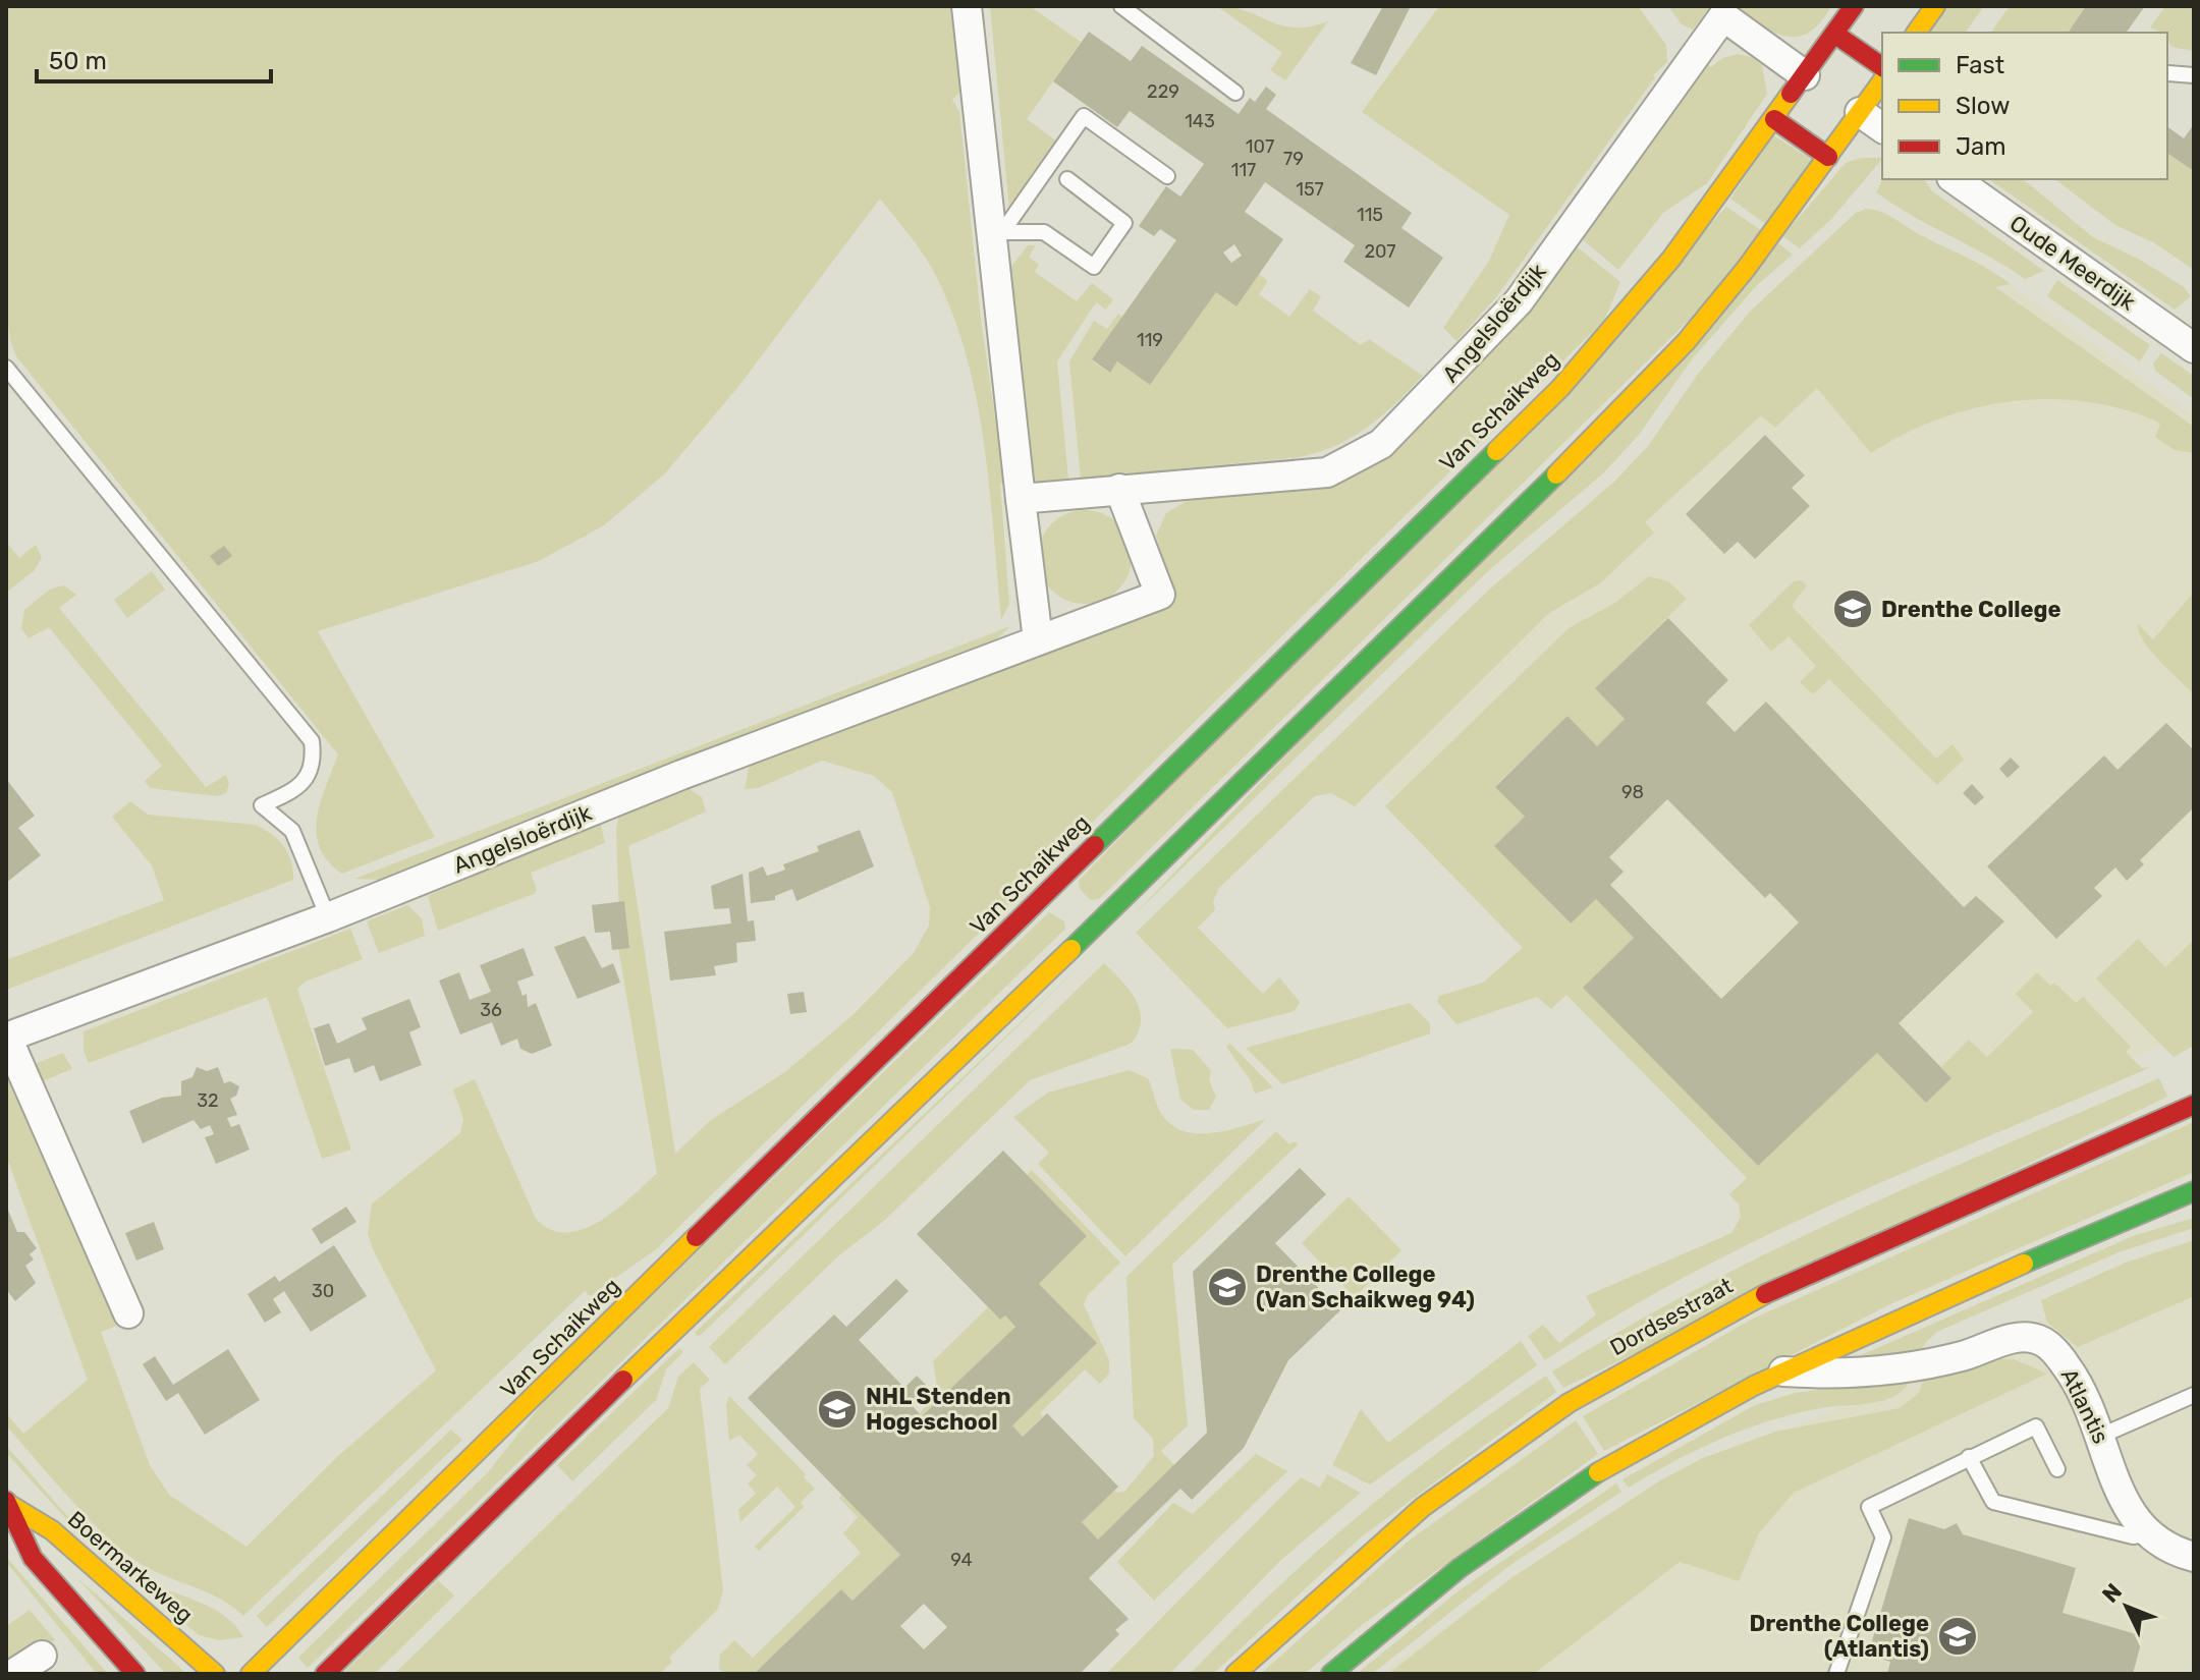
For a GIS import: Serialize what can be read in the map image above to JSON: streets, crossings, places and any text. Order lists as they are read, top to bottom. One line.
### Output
{"streets":{"street":["Oude Meerdijk","Angelsloërdijk","Van Schaikweg","Dordsestraat","Atlantis","Boermarkeweg"]},"crossings":[["Angelsloërdijk","Van Schaikweg"]],"places":{"school or university":["Drenthe College","Drenthe College (Van Schaikweg 94)","NHL Stenden Hogeschool","Drenthe College (Atlantis)"]},"house_numbers":["229","143","107","79","117","157","115","207","119","98","36","32","30","94"],"legend":["Fast","Slow","Jam"],"scale_bar":"50 m","north":"top left"}
